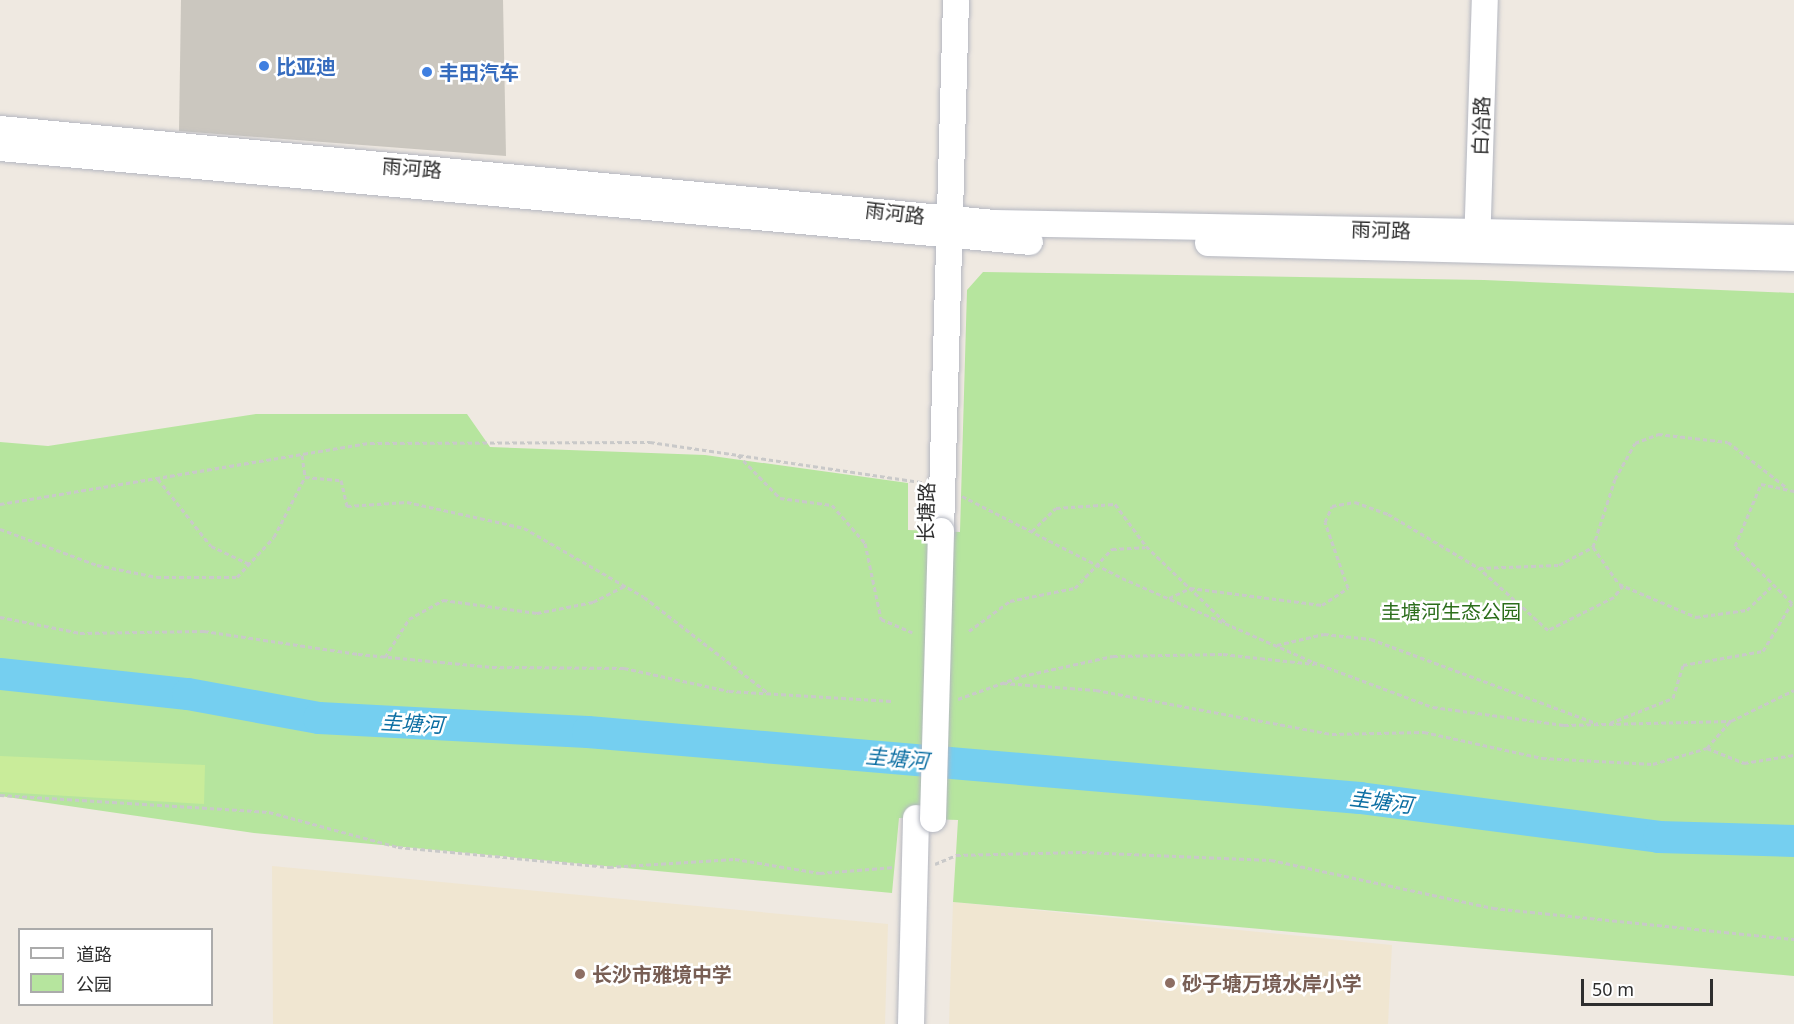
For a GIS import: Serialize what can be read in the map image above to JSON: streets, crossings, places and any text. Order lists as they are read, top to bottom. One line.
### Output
{"streets":{"main road":["白冶路","雨河路","长塘路"]},"crossings":[["白冶路","雨河路"],["雨河路","长塘路"]],"water":["圭塘河"],"parks":["圭塘河生态公园"],"places":["比亚迪","丰田汽车","长沙市雅境中学","砂子塘万境水岸小学"],"legend":["道路","公园"],"scale_bar":"50 m"}
